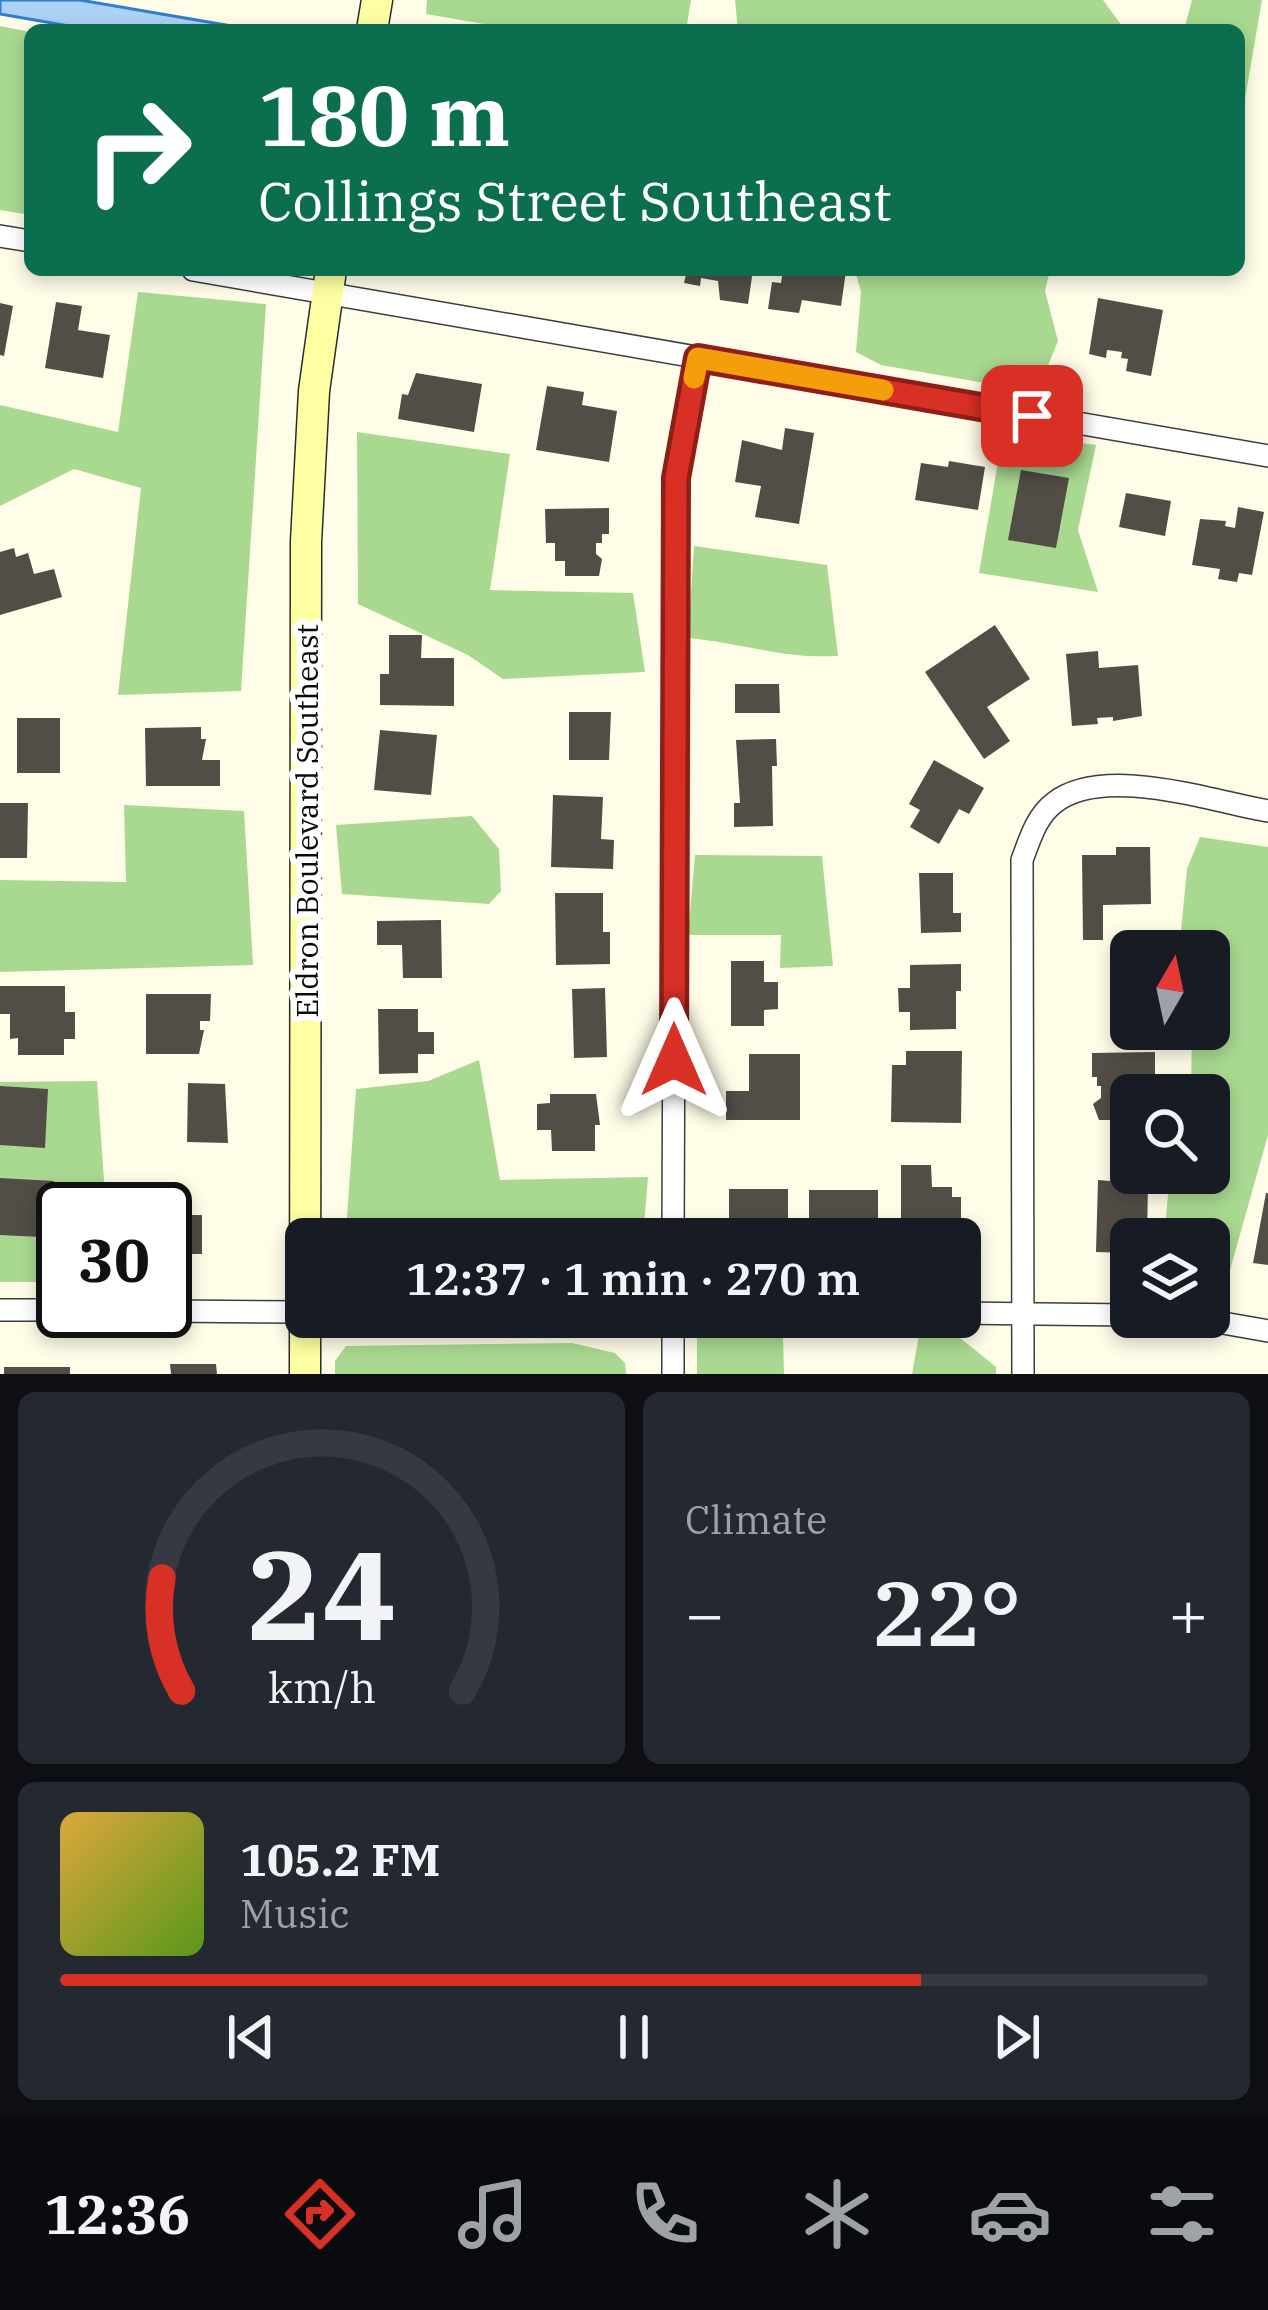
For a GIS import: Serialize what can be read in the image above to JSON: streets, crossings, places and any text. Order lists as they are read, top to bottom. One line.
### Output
{"streets":{"street":["Eldron Boulevard Southeast"]},"north":"top","page":{"turn":["180 m","Collings Street Southeast"],"limit":"30","trip":"12:37 · 1 min · 270 m","tile":"Climate","heat":["−","22°","+"],"song":["105.2 FM","Music"],"tabs":"12:36","gauge":["24","km/h"]}}
